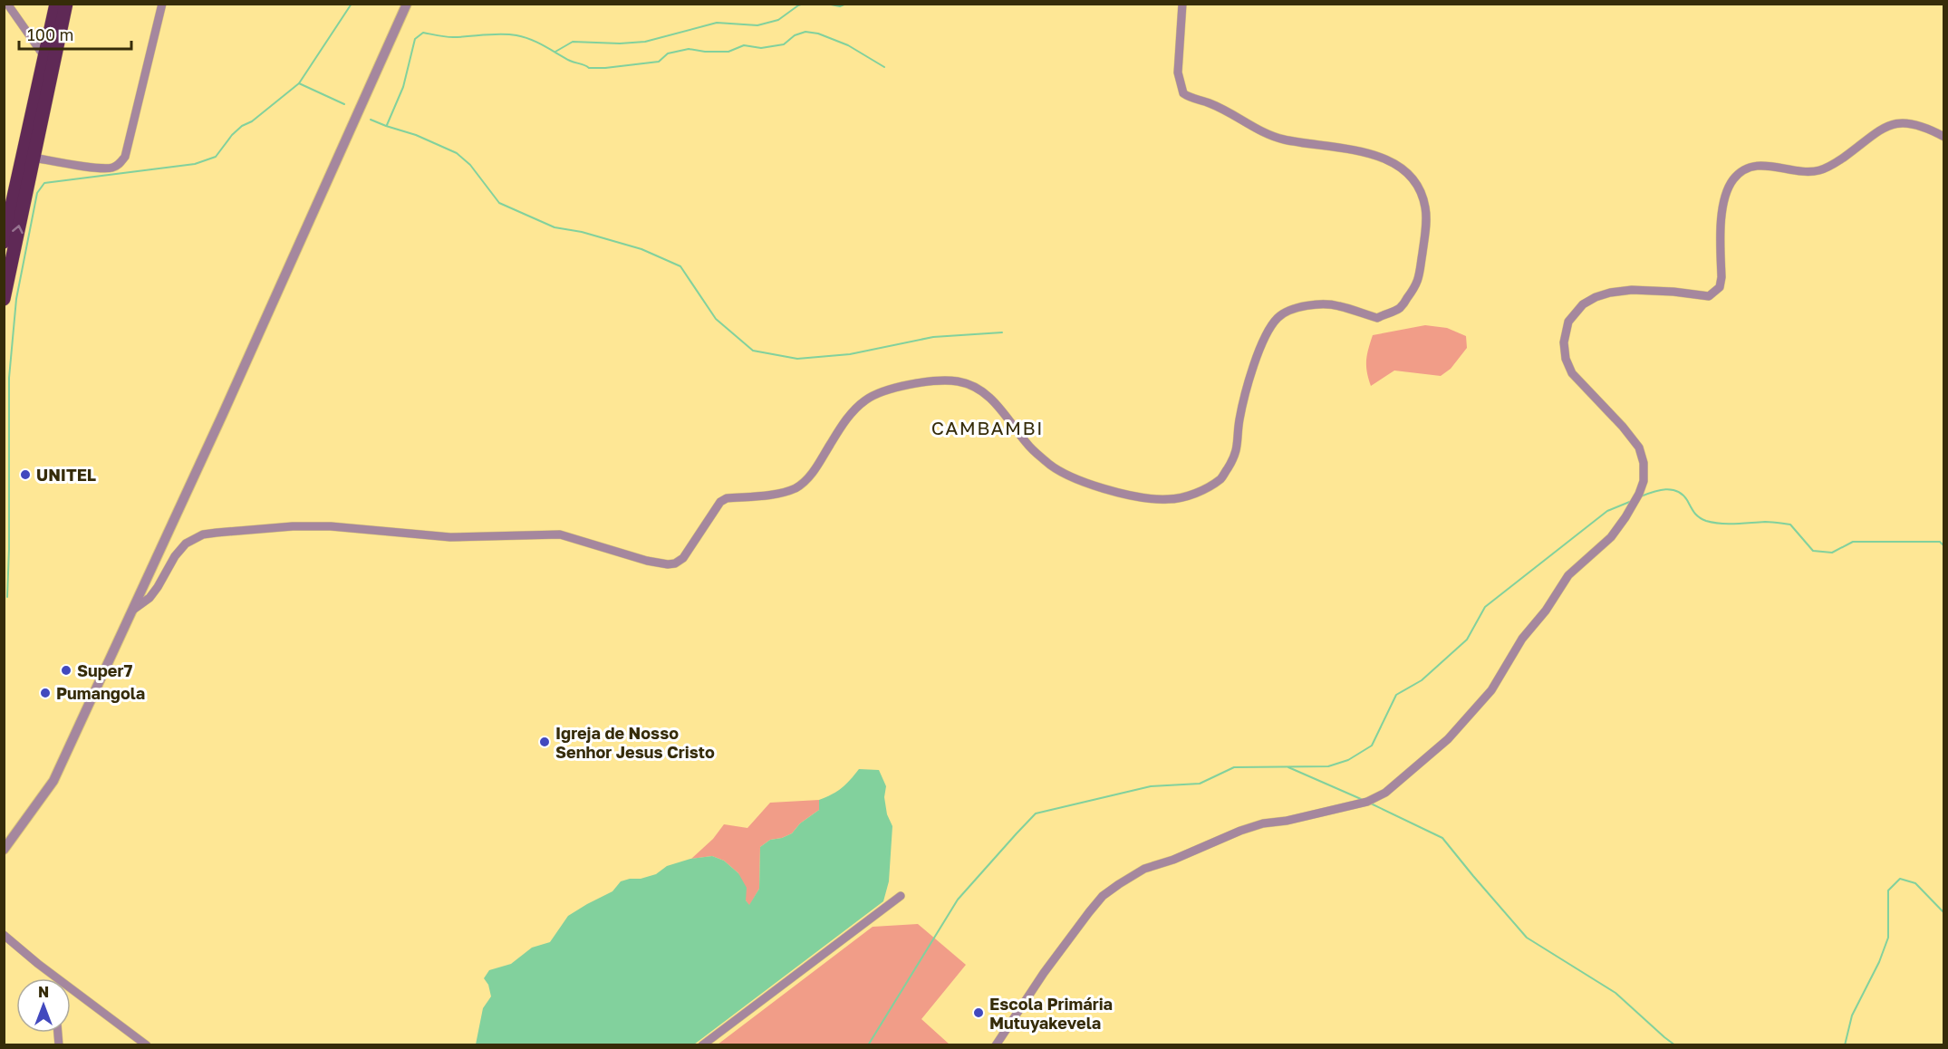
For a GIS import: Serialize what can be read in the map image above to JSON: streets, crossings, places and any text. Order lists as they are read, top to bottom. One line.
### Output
{"districts":["CAMBAMBI"],"places":["UNITEL","Super7","Pumangola","Igreja de Nosso Senhor Jesus Cristo","Escola Primária Mutuyakevela"],"scale_bar":"100 m","north":"top"}
